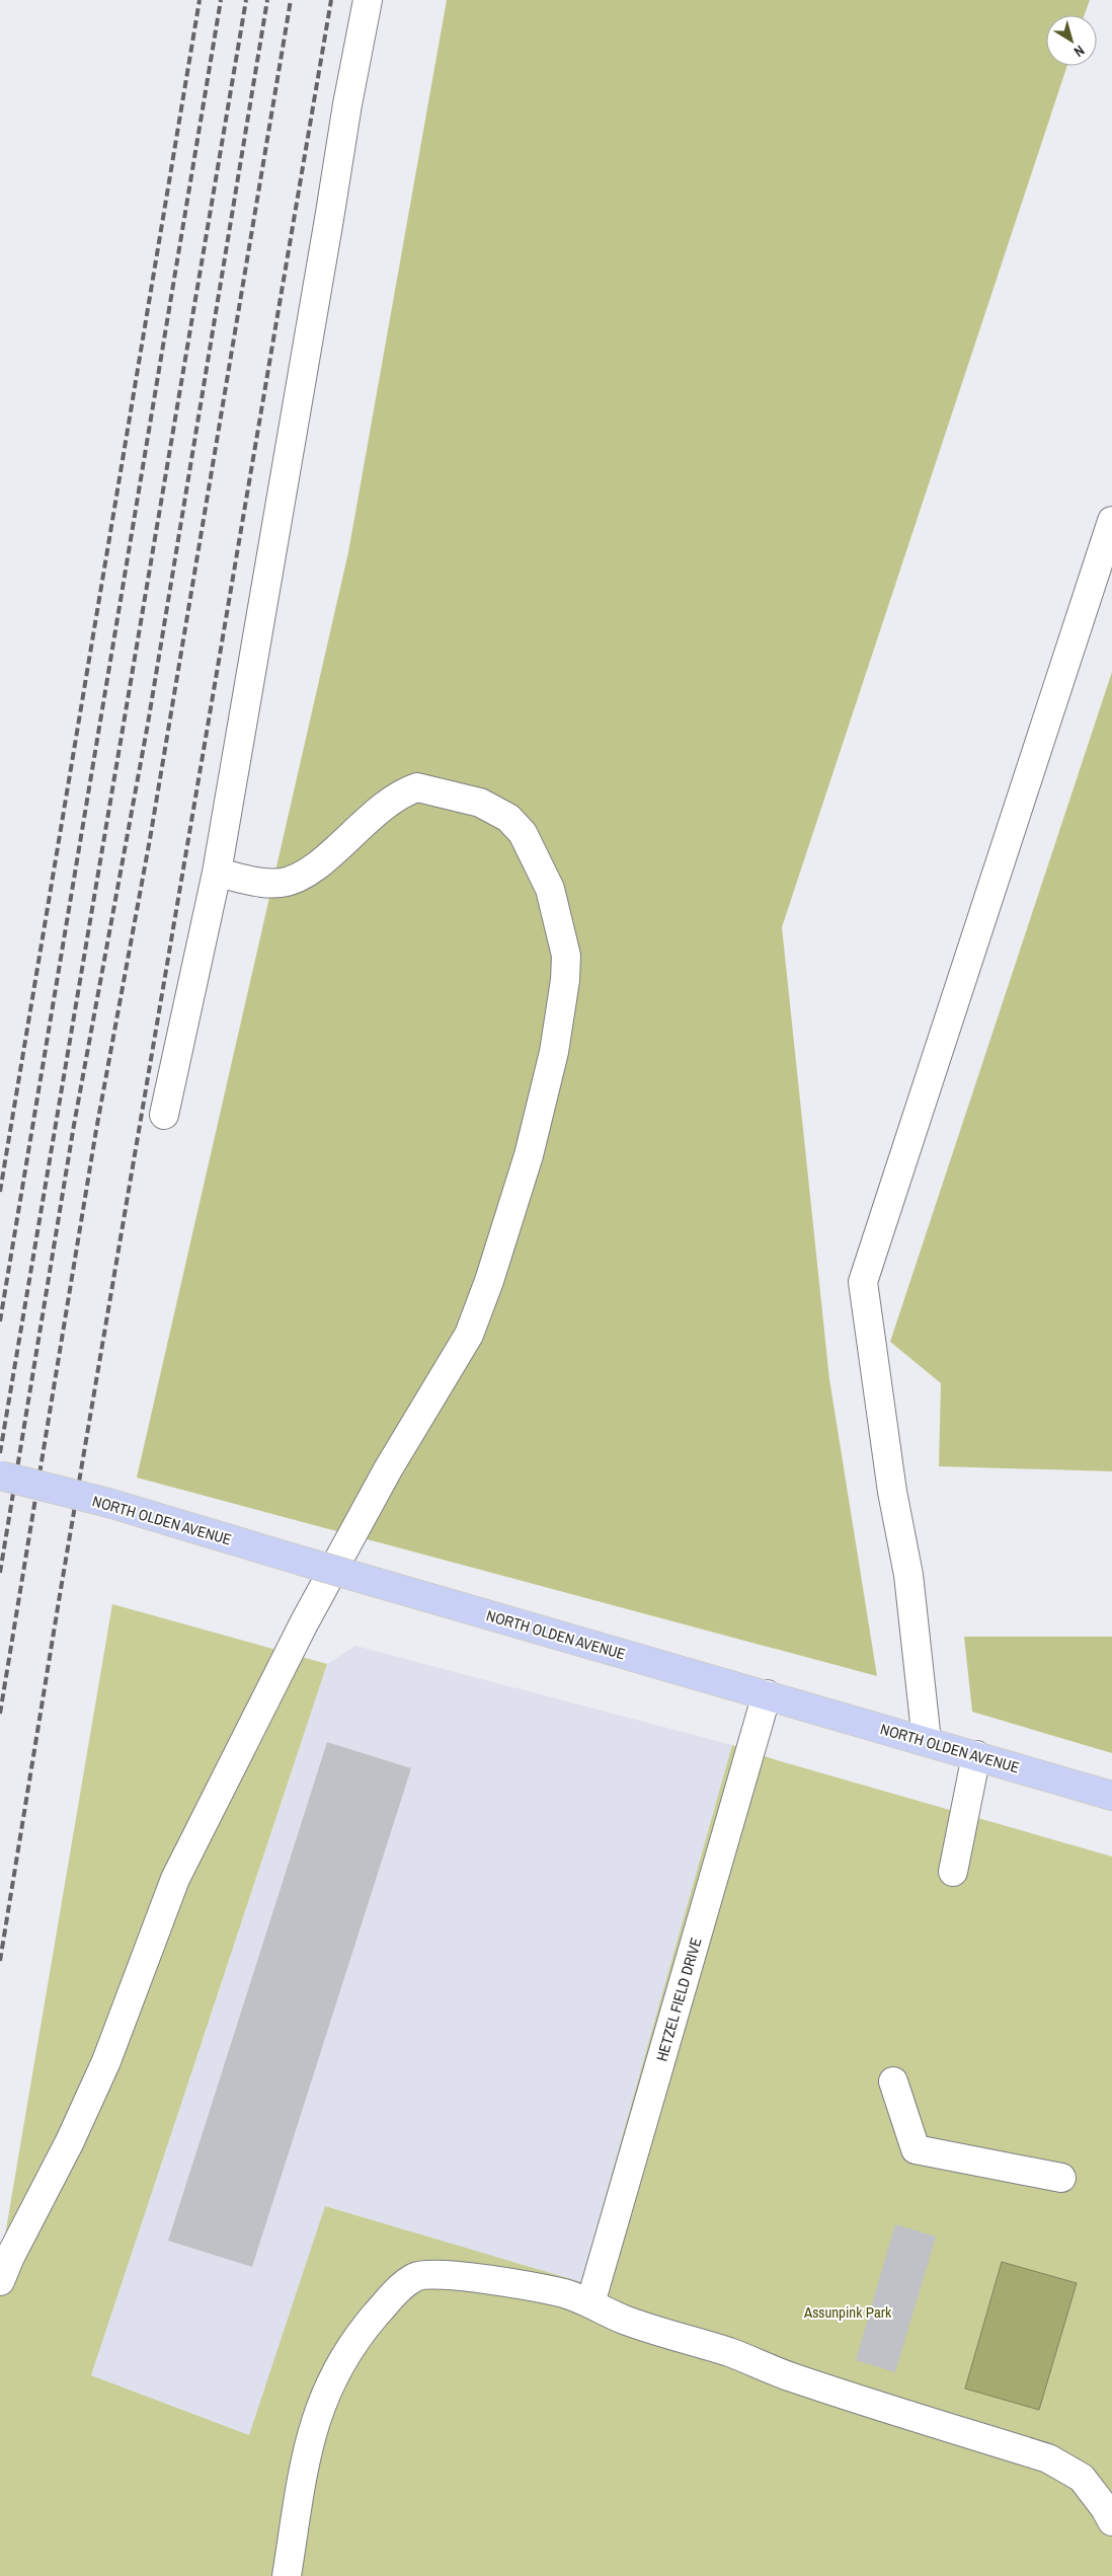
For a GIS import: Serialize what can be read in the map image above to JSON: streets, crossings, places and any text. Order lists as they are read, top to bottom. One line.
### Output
{"streets":{"main road":["NORTH OLDEN AVENUE"],"street":["HETZEL FIELD DRIVE"]},"crossings":[["NORTH OLDEN AVENUE","HETZEL FIELD DRIVE"]],"parks":["Assunpink Park"],"north":"bottom right"}
